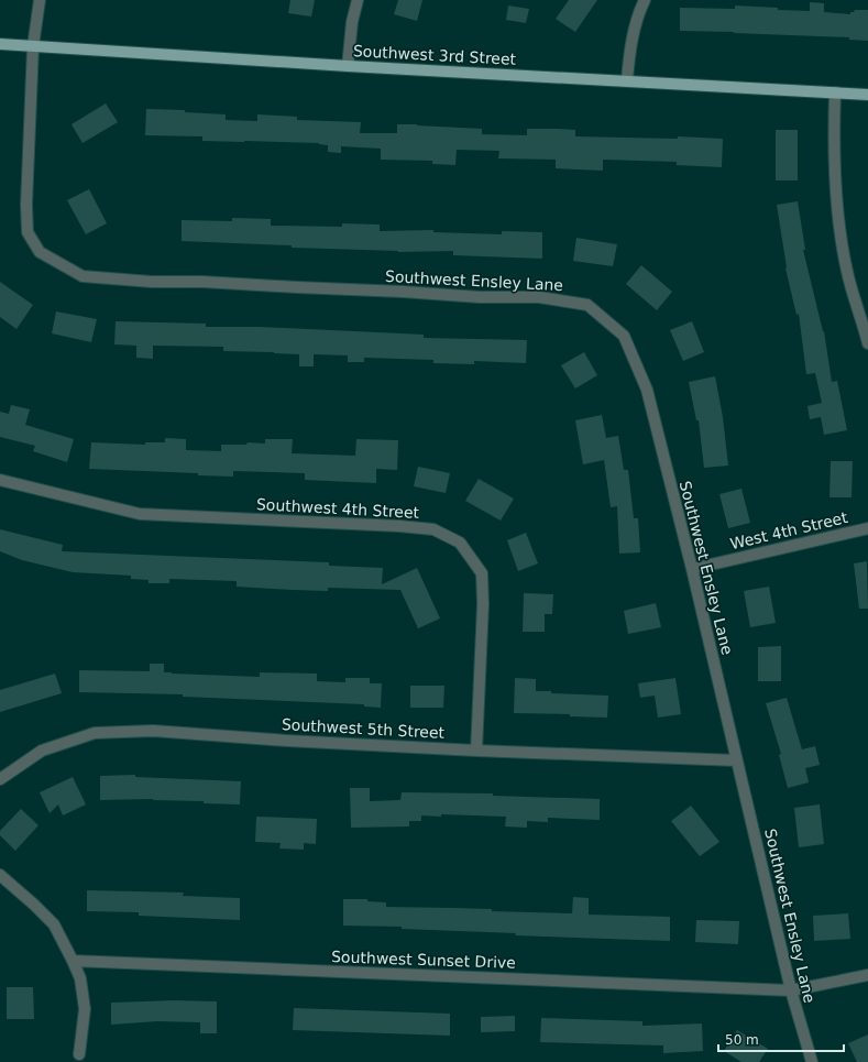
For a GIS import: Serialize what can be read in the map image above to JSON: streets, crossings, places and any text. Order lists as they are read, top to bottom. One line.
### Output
{"streets":{"main road":["Southwest 3rd Street"],"street":["Southwest Ensley Lane","Southwest 4th Street","West 4th Street","Southwest 5th Street","Southwest Sunset Drive"]},"crossings":[["Southwest 3rd Street","Southwest Ensley Lane"],["Southwest Ensley Lane","West 4th Street"],["Southwest Ensley Lane","Southwest 5th Street"],["Southwest Ensley Lane","Southwest Sunset Drive"],["Southwest 4th Street","Southwest 5th Street"]],"scale_bar":"50 m"}
